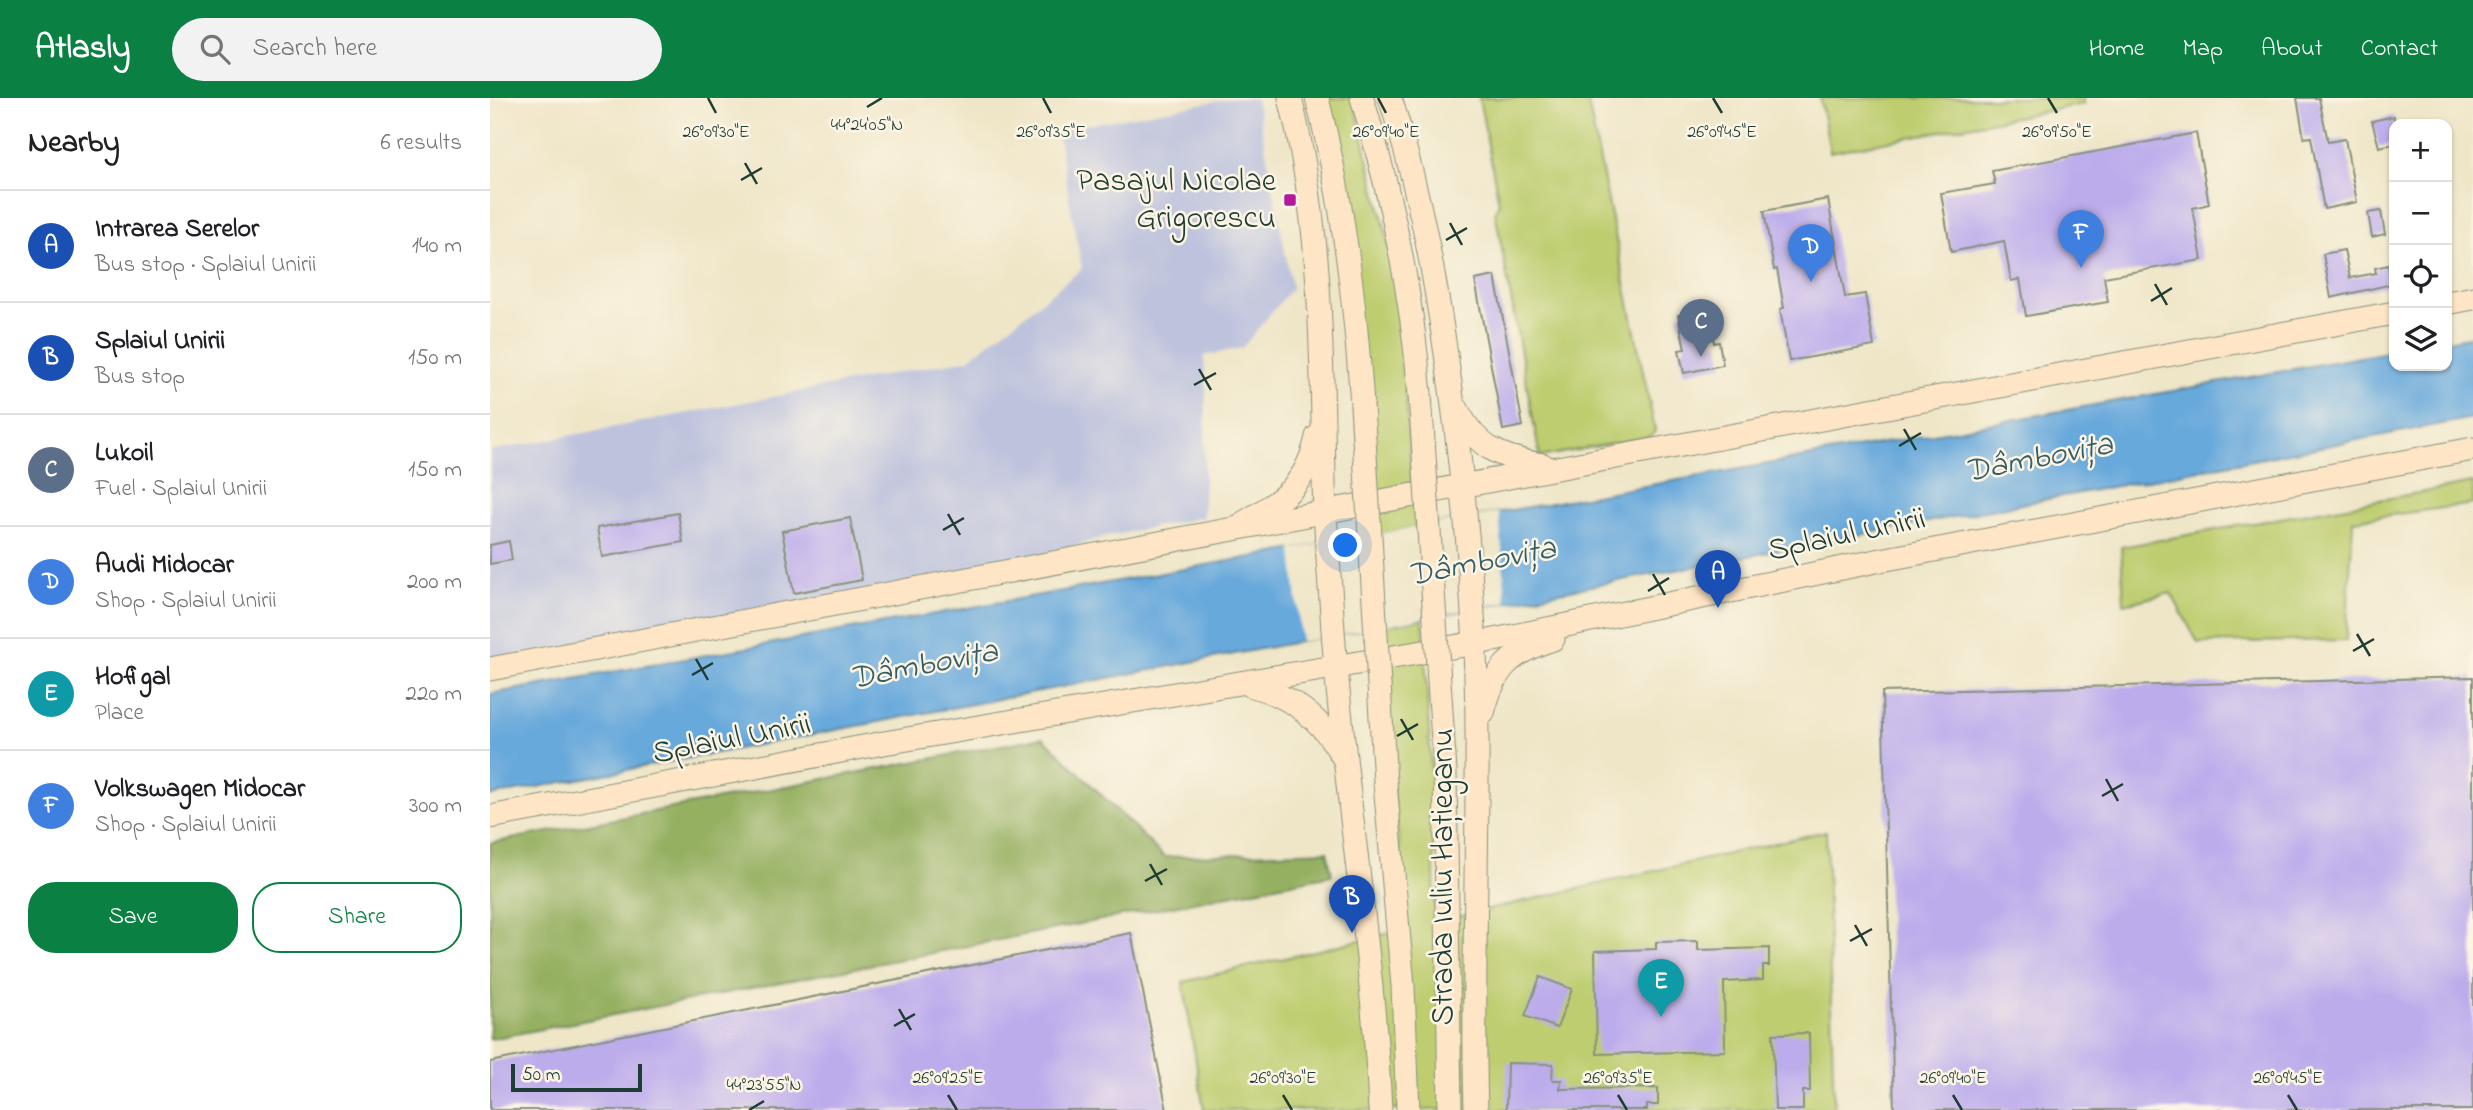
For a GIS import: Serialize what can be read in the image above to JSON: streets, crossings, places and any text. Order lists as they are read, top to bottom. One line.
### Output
{"streets":{"main road":["Splaiul Unirii","Strada Iuliu Hațieganu"]},"crossings":[["Splaiul Unirii","Strada Iuliu Hațieganu"]],"water":["Dâmbovița"],"places":{"transit":["Pasajul Nicolae Grigorescu"]},"scale_bar":"50 m","page":{"header":"Atlasly","search":"Search here","nav":["Home","Map","About","Contact"],"heading":["Nearby","6 results"],"map_buttons":["+","−"],"list":[{"mark":"A","name":"Intrarea Serelor","note":"Bus stop · Splaiul Unirii","value":"140 m"},{"mark":"B","name":"Splaiul Unirii","note":"Bus stop","value":"150 m"},{"mark":"C","name":"Lukoil","note":"Fuel · Splaiul Unirii","value":"150 m"},{"mark":"D","name":"Audi Midocar","note":"Shop · Splaiul Unirii","value":"200 m"},{"mark":"E","name":"Hofigal","note":"Place","value":"220 m"},{"mark":"F","name":"Volkswagen Midocar","note":"Shop · Splaiul Unirii","value":"300 m"}],"pins":["F","D","C","A","B","E"],"buttons":["Save","Share"],"scale":"50 m"},"coordinates":["44°24'05\"N","26°09'30\"E","26°09'35\"E","26°09'40\"E","26°09'45\"E","26°09'50\"E","26°09'25\"E","44°23'55\"N"]}
